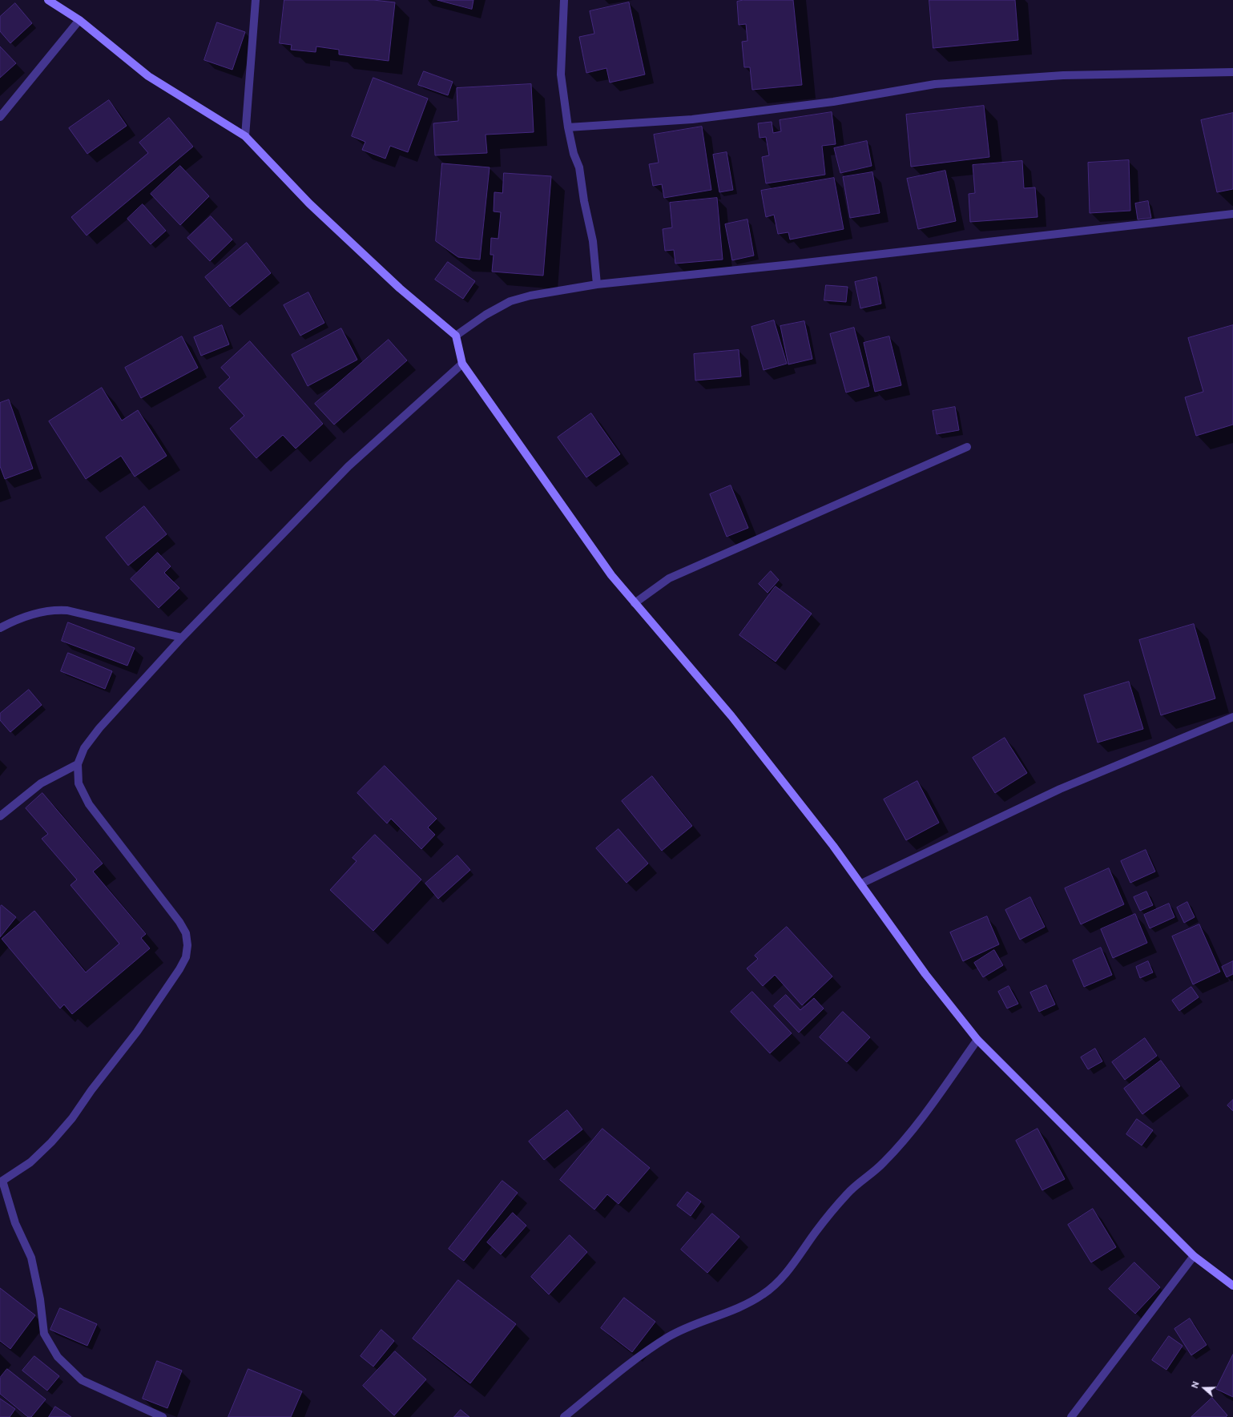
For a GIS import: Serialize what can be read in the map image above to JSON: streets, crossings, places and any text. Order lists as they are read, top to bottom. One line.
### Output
{"north":"left"}
